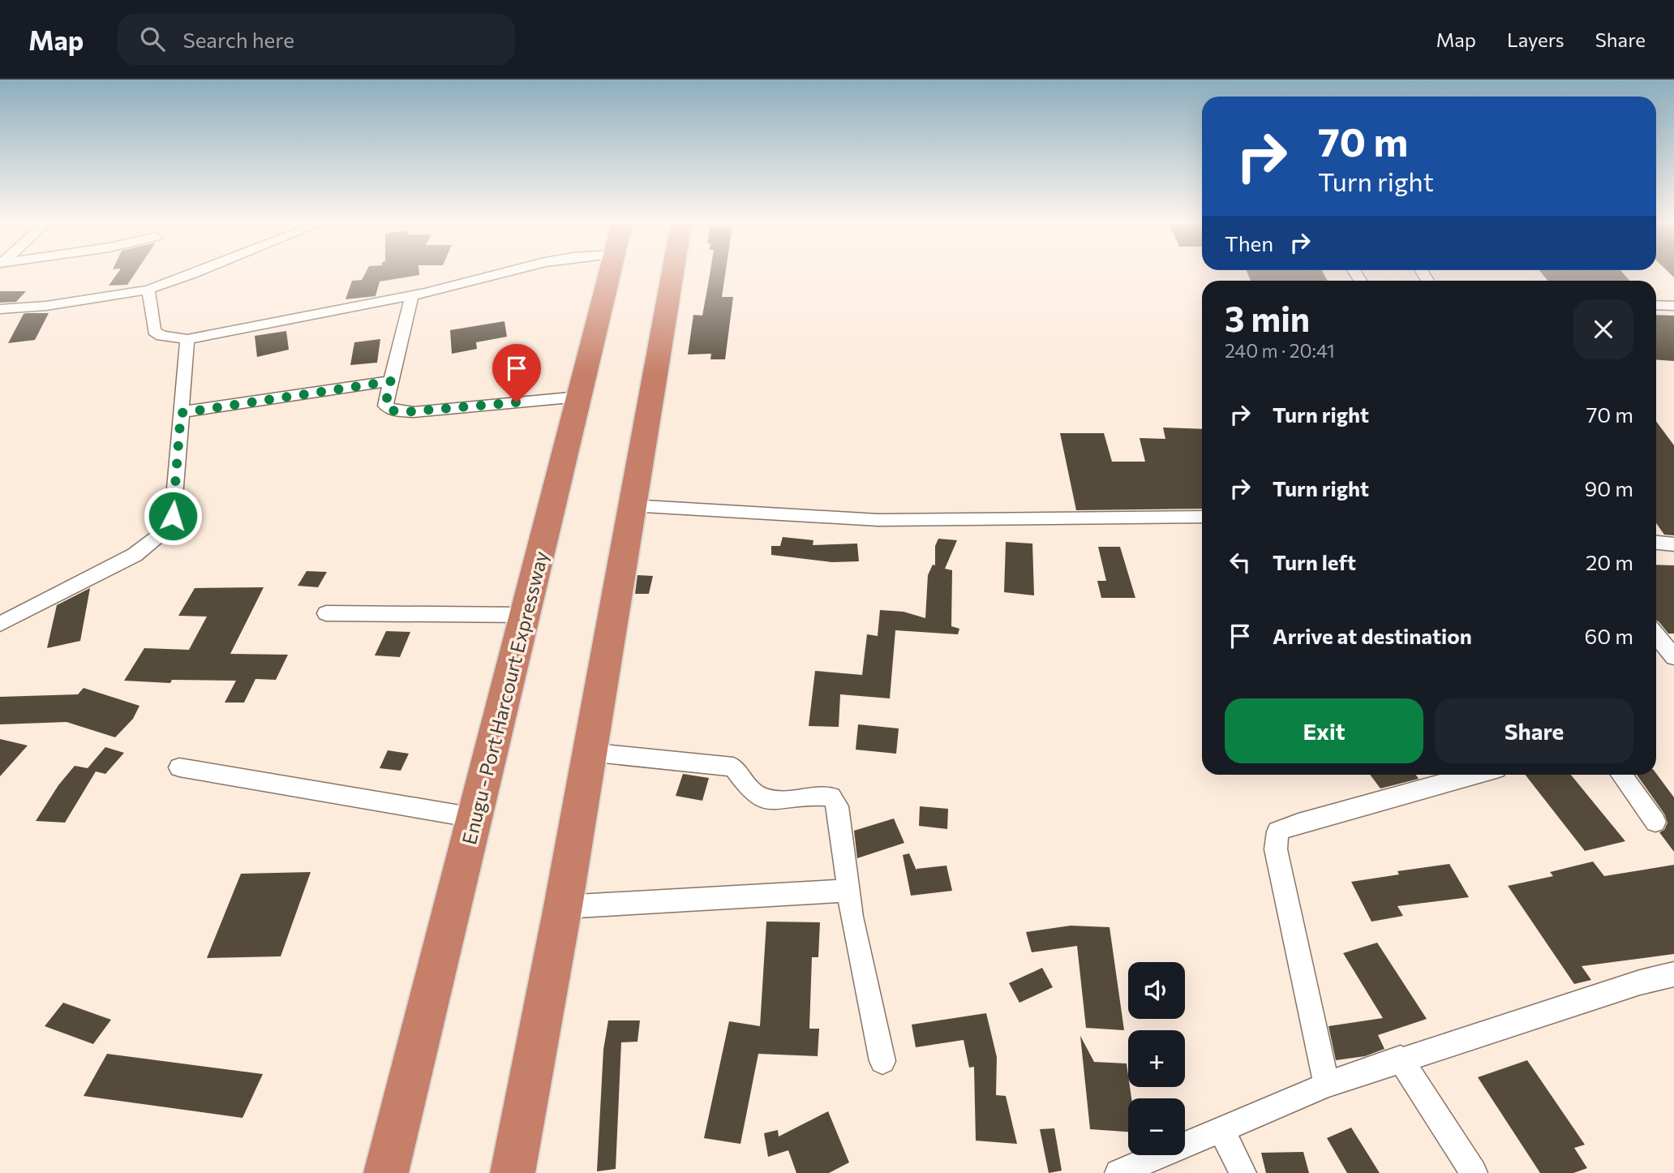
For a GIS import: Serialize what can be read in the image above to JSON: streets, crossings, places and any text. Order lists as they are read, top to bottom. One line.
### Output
{"streets":{"highway":["Enugu - Port Harcourt Expressway"]},"page":{"header":"Map","search":"Search here","nav":["Map","Layers","Share"],"turn":["70 m","Turn right"],"then":"Then","heading":["3 min","240 m · 20:41"],"list":[{"name":"Turn right","value":"70 m"},{"name":"Turn right","value":"90 m"},{"name":"Turn left","value":"20 m"},{"name":"Arrive at destination","value":"60 m"}],"buttons":["Exit","Share"],"map_buttons":["+","−"]}}
